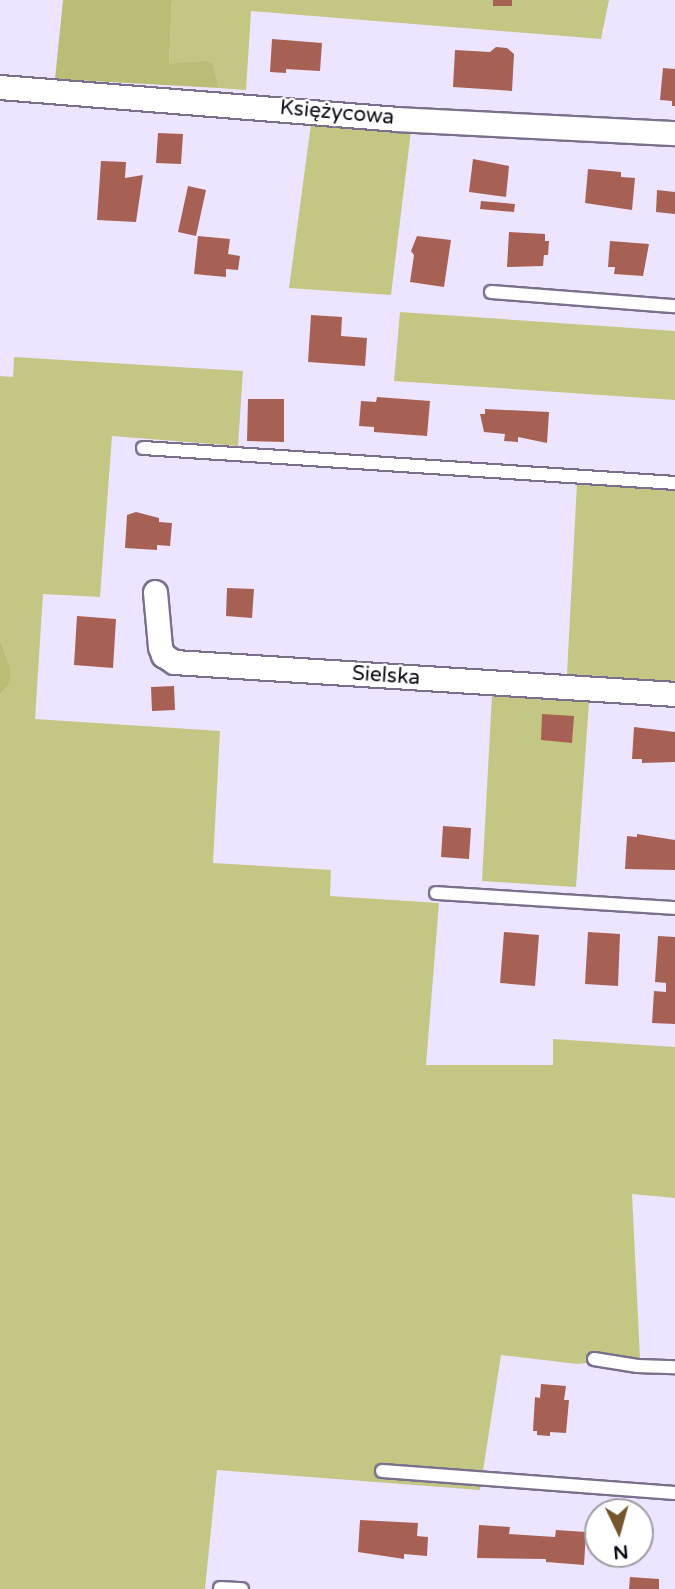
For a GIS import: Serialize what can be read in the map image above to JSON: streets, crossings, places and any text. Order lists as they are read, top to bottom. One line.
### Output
{"streets":{"street":["Księżycowa","Sielska"]},"north":"bottom"}
